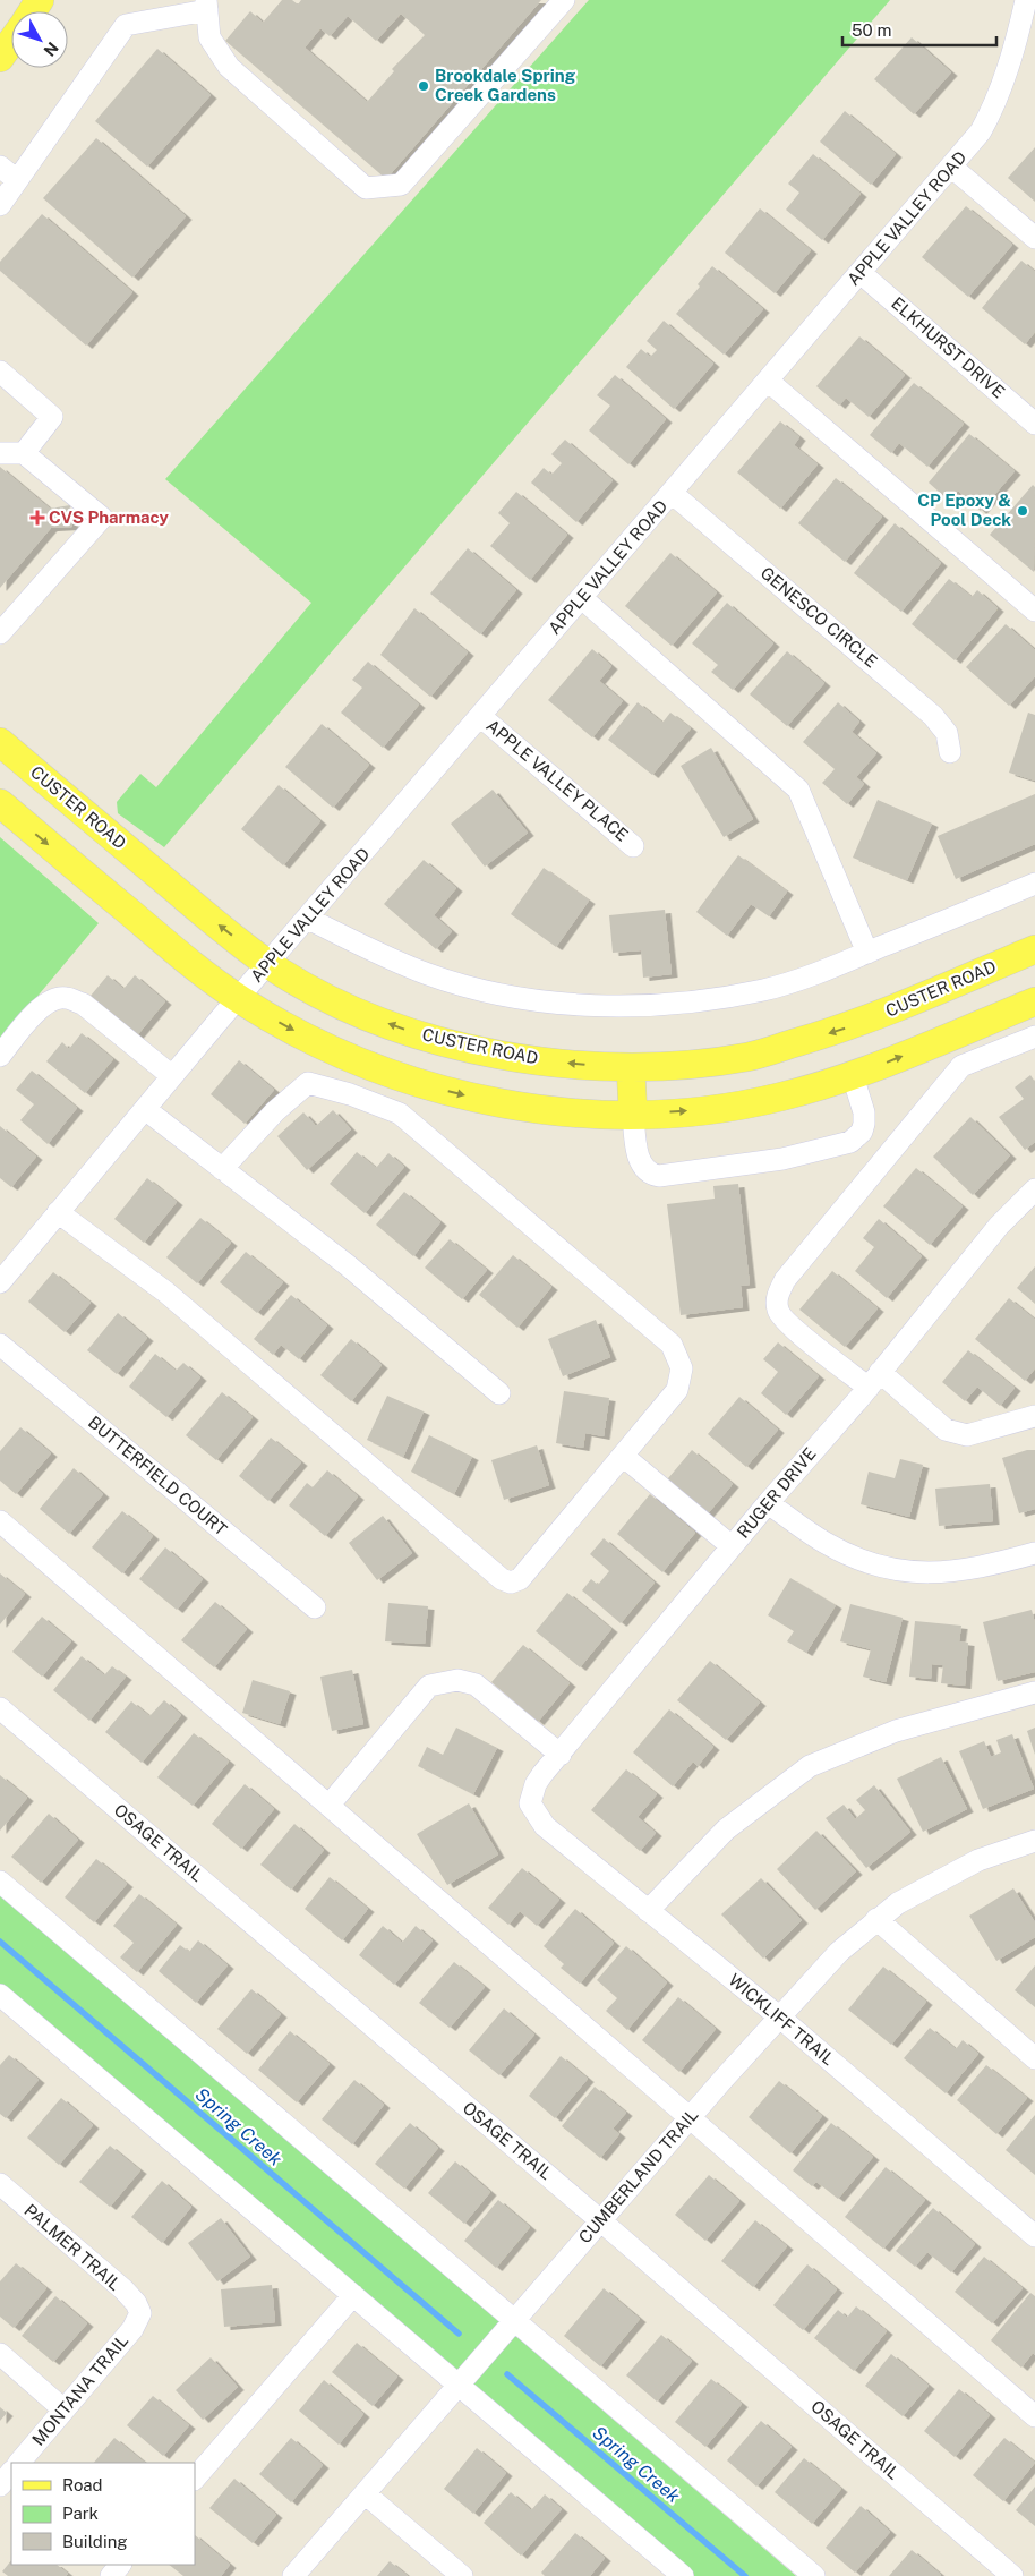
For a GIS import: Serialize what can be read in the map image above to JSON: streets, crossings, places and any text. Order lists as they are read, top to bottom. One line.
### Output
{"streets":{"main road":["CUSTER ROAD"],"street":["APPLE VALLEY ROAD","ELKHURST DRIVE","GENESCO CIRCLE","APPLE VALLEY PLACE","BUTTERFIELD COURT","RUGER DRIVE","OSAGE TRAIL","WICKLIFF TRAIL","CUMBERLAND TRAIL","PALMER TRAIL","MONTANA TRAIL"]},"crossings":[["APPLE VALLEY ROAD","ELKHURST DRIVE"],["APPLE VALLEY ROAD","GENESCO CIRCLE"],["APPLE VALLEY ROAD","APPLE VALLEY PLACE"],["APPLE VALLEY ROAD","CUSTER ROAD"],["RUGER DRIVE","WICKLIFF TRAIL"],["OSAGE TRAIL","CUMBERLAND TRAIL"],["WICKLIFF TRAIL","CUMBERLAND TRAIL"],["PALMER TRAIL","MONTANA TRAIL"]],"water":["Spring Creek"],"places":{"other":["Brookdale Spring Creek Gardens","CP Epoxy & Pool Deck"],"health":["CVS Pharmacy"]},"legend":["Road","Park","Building"],"scale_bar":"50 m","north":"bottom right"}
